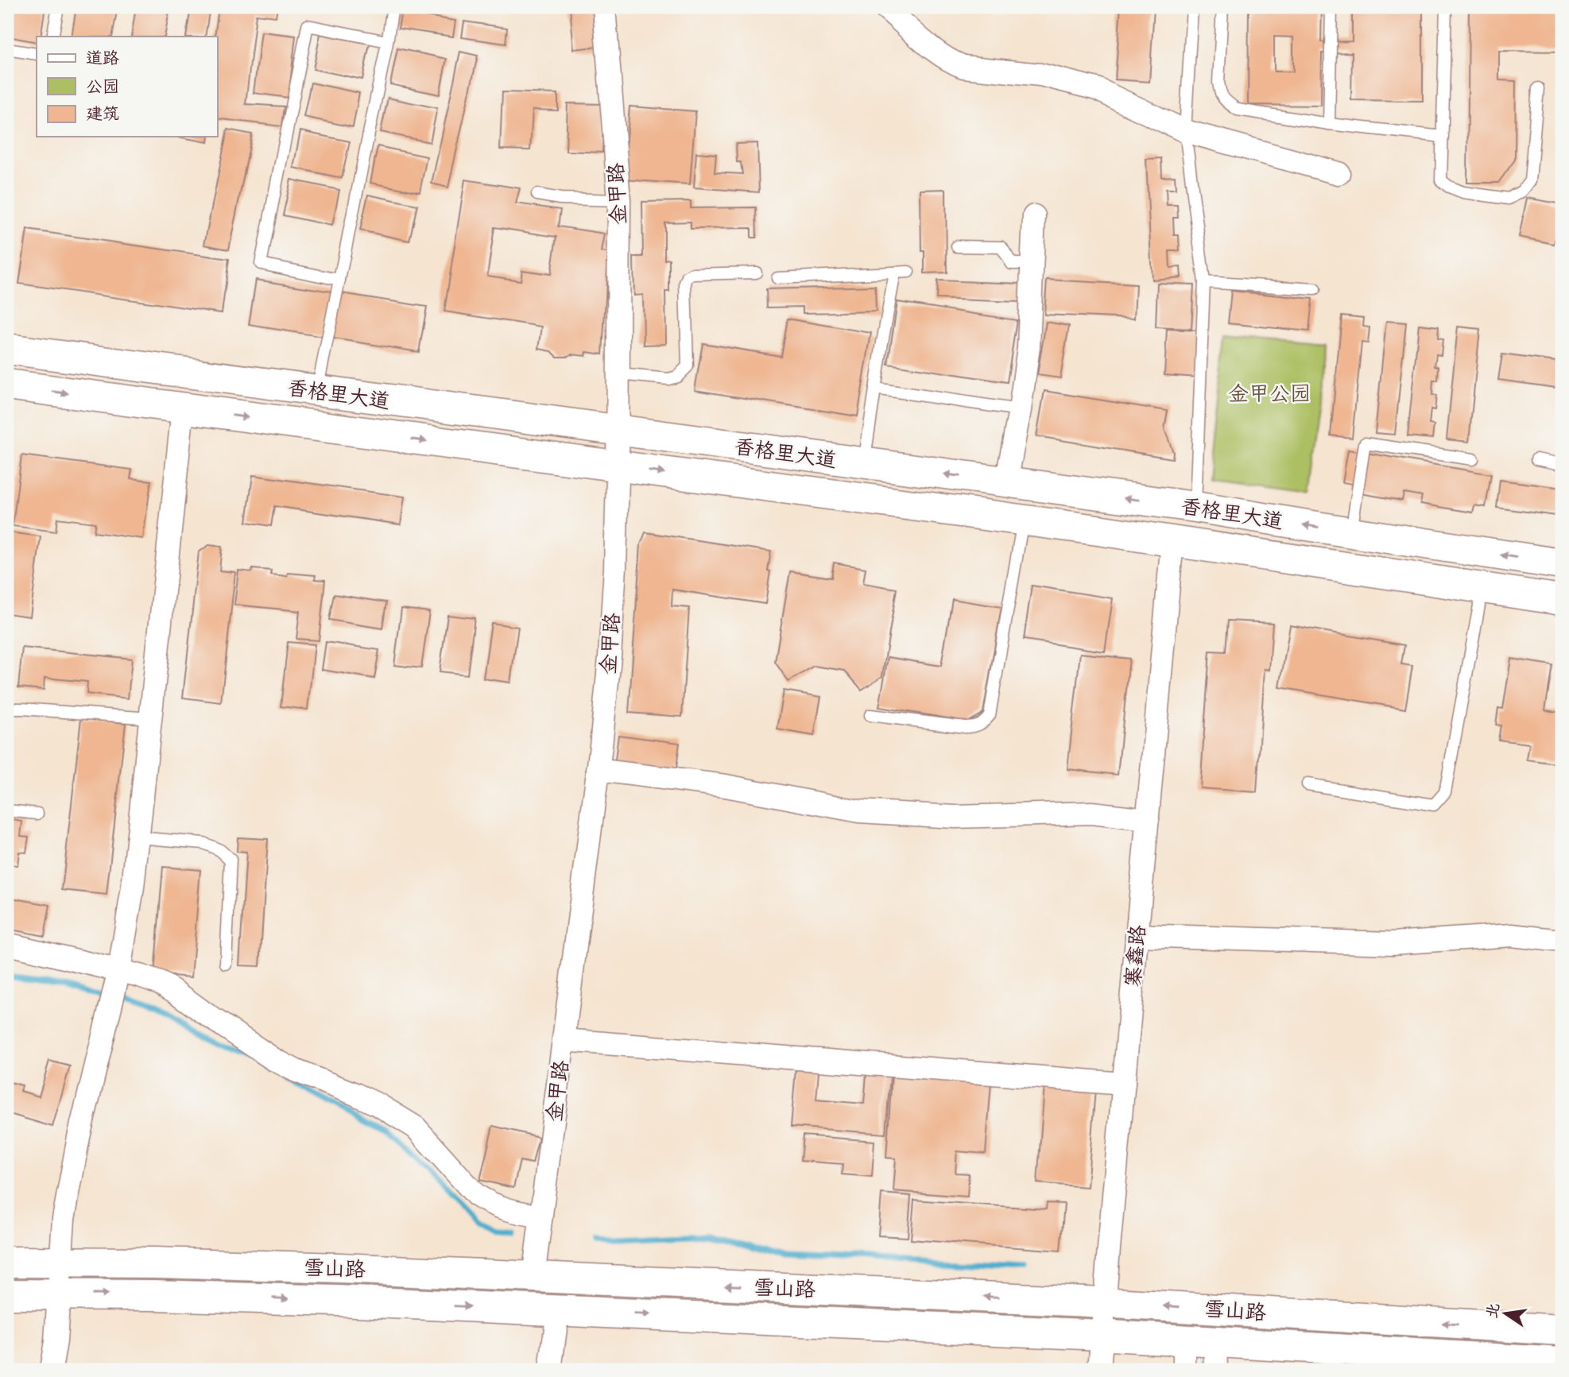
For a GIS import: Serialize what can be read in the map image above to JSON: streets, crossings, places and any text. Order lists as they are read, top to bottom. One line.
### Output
{"streets":{"main road":["香格里大道","雪山路"],"street":["金甲路","寨鑫路"]},"crossings":[["金甲路","香格里大道"],["金甲路","雪山路"],["香格里大道","寨鑫路"],["寨鑫路","雪山路"]],"parks":["金甲公园"],"legend":["道路","公园","建筑"],"north":"left"}
